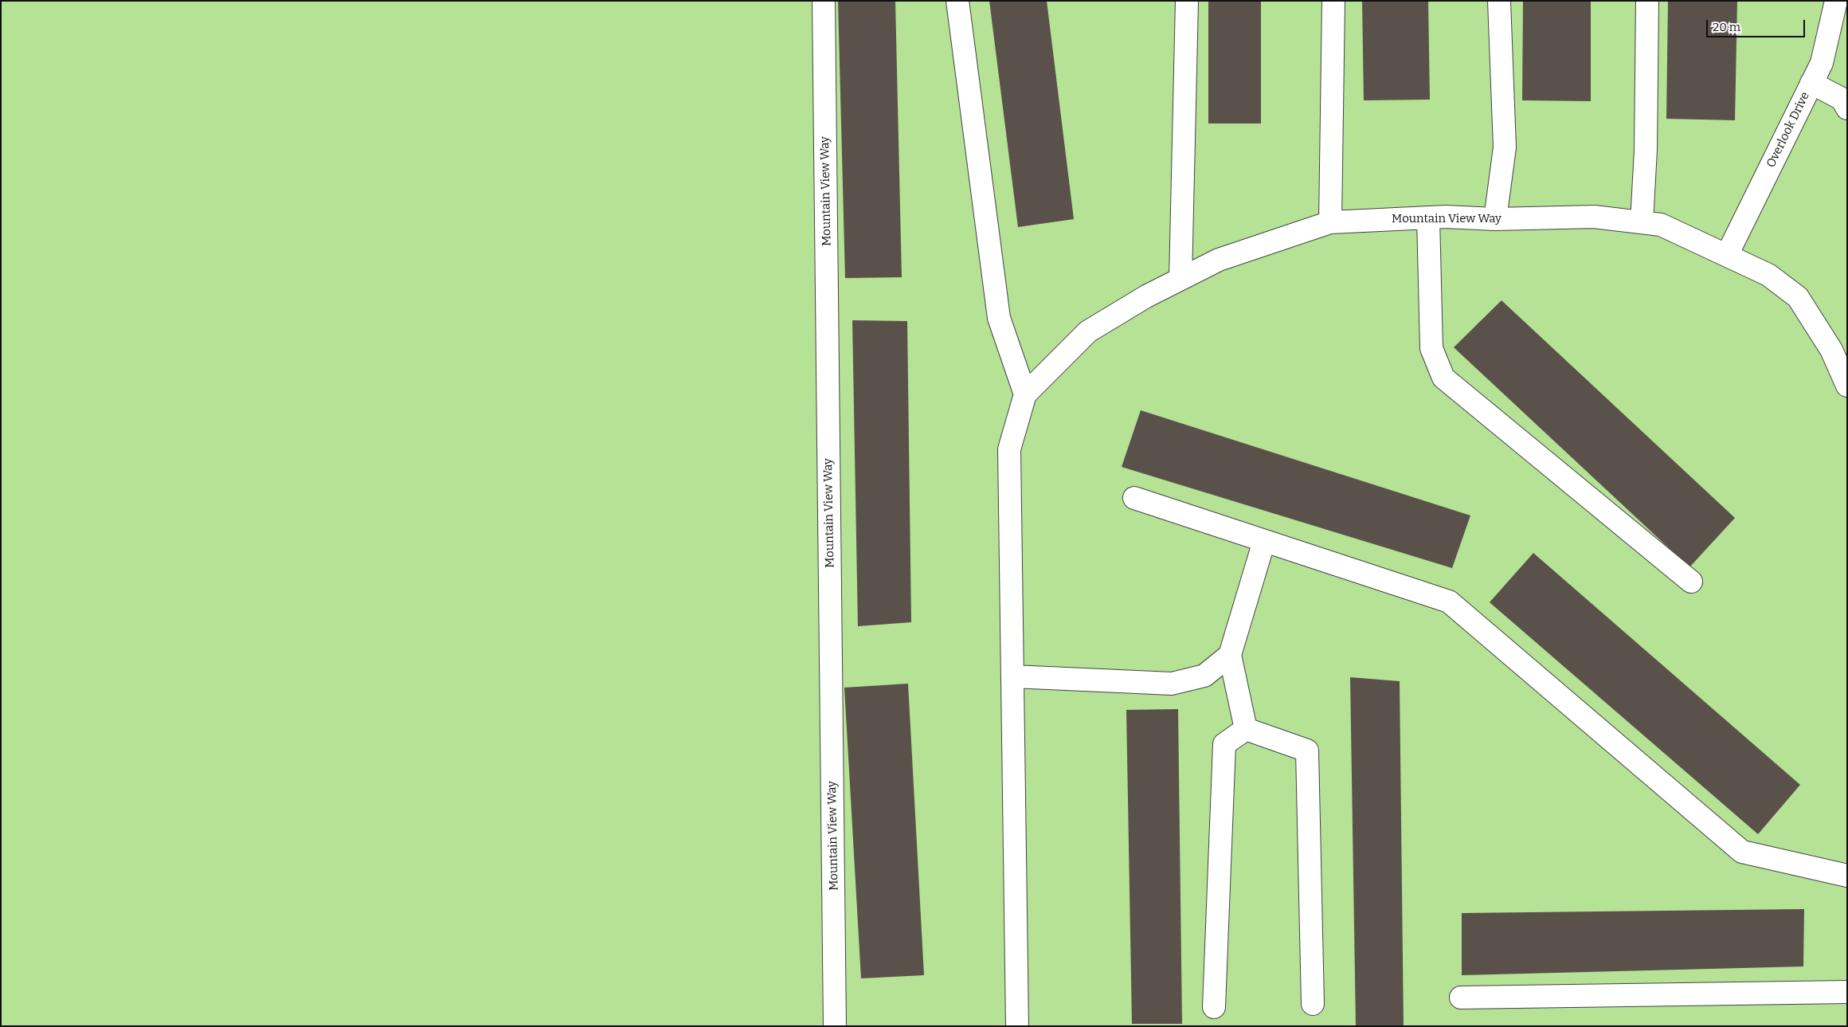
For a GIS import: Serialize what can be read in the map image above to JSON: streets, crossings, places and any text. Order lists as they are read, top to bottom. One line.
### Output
{"streets":{"street":["Overlook Drive","Mountain View Way"]},"crossings":[["Overlook Drive","Mountain View Way"]],"scale_bar":"20 m"}
